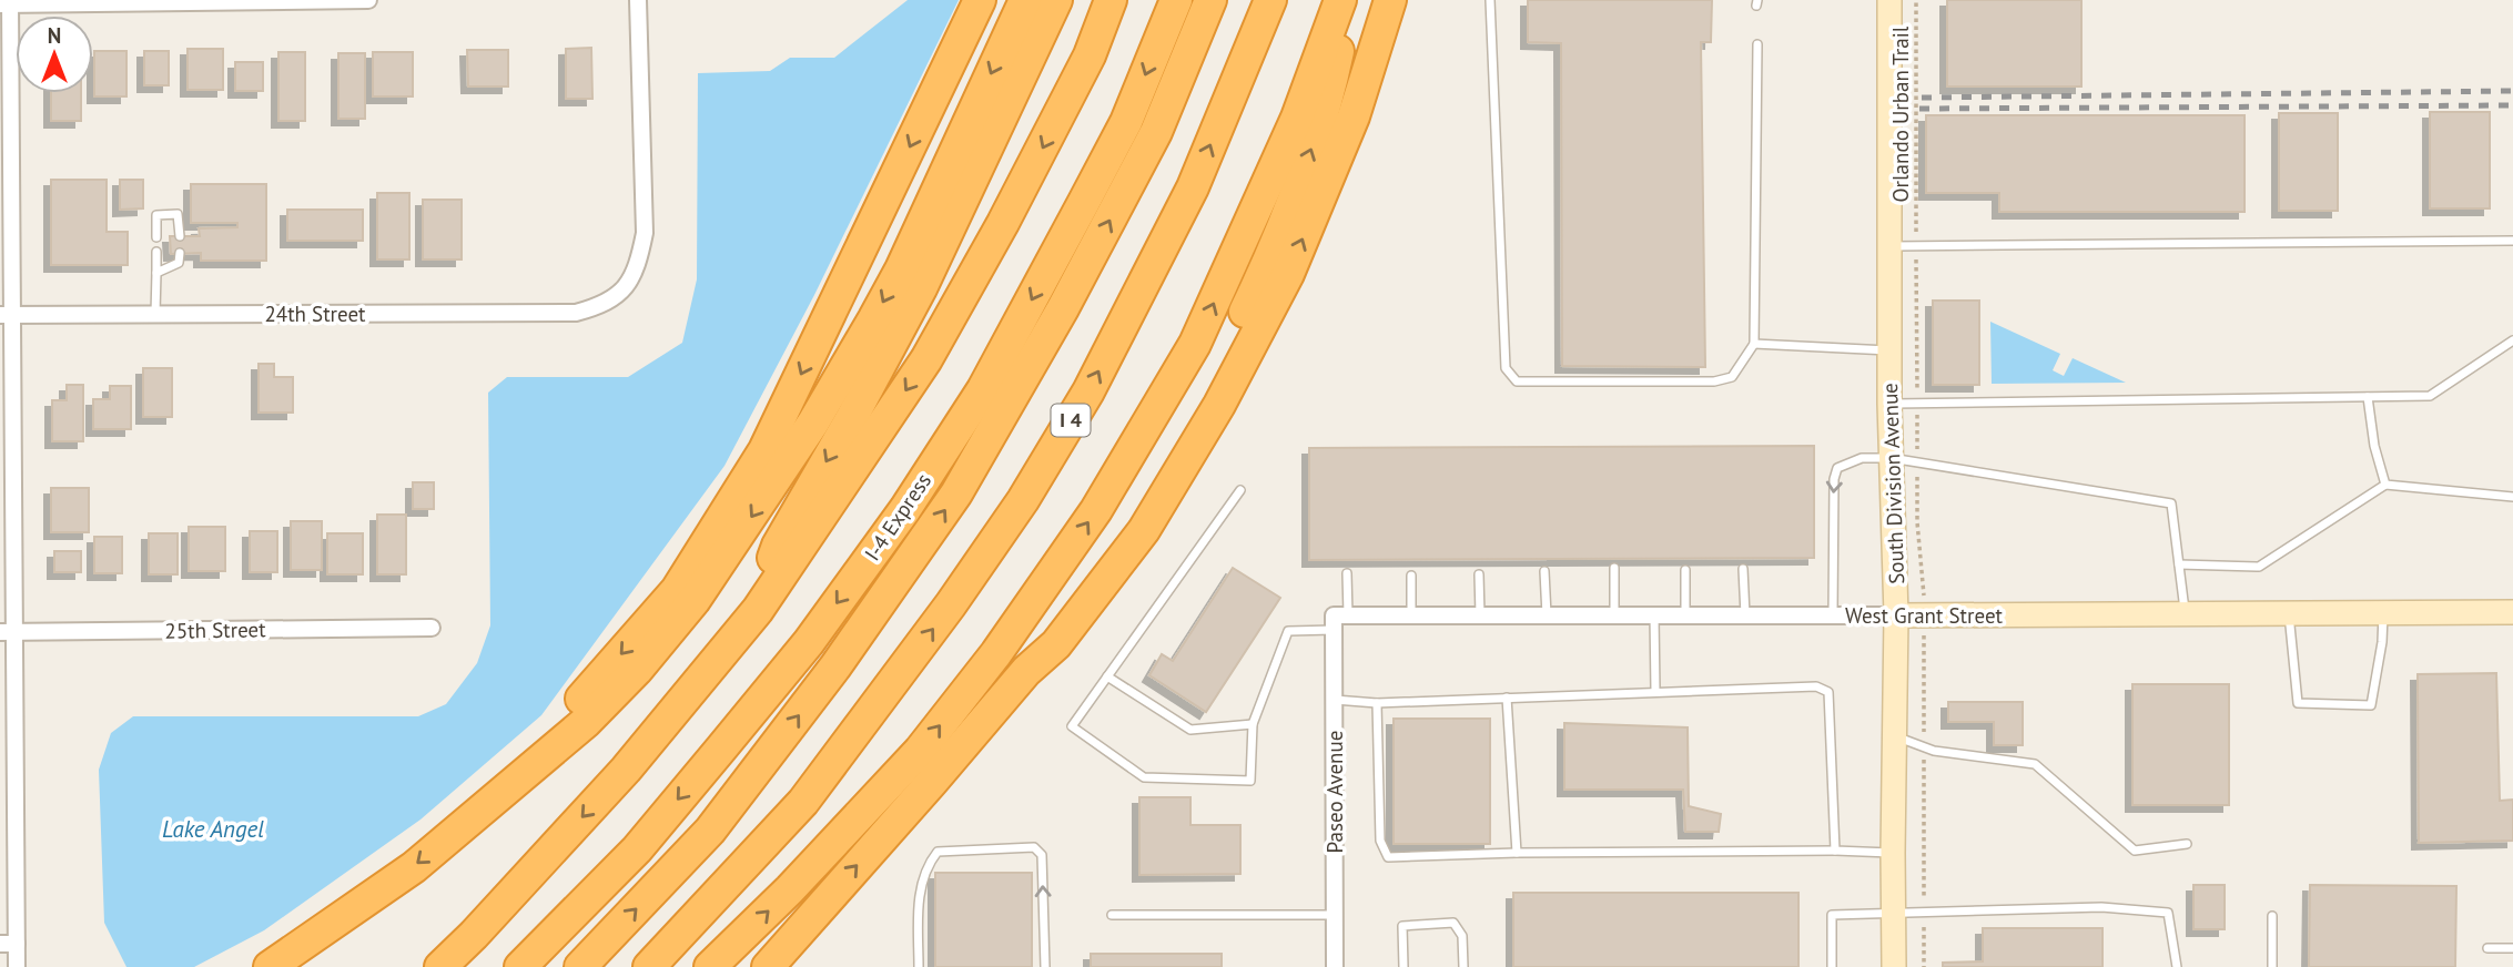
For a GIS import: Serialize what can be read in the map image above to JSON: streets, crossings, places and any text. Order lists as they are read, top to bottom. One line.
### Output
{"streets":{"highway":["I 4","I-4 Express"],"street":["24th Street","South Division Avenue","West Grant Street","25th Street","Paseo Avenue"],"path":["Orlando Urban Trail"]},"crossings":[["South Division Avenue","West Grant Street"],["West Grant Street","Paseo Avenue"]],"water":["Lake Angel"],"north":"top"}
